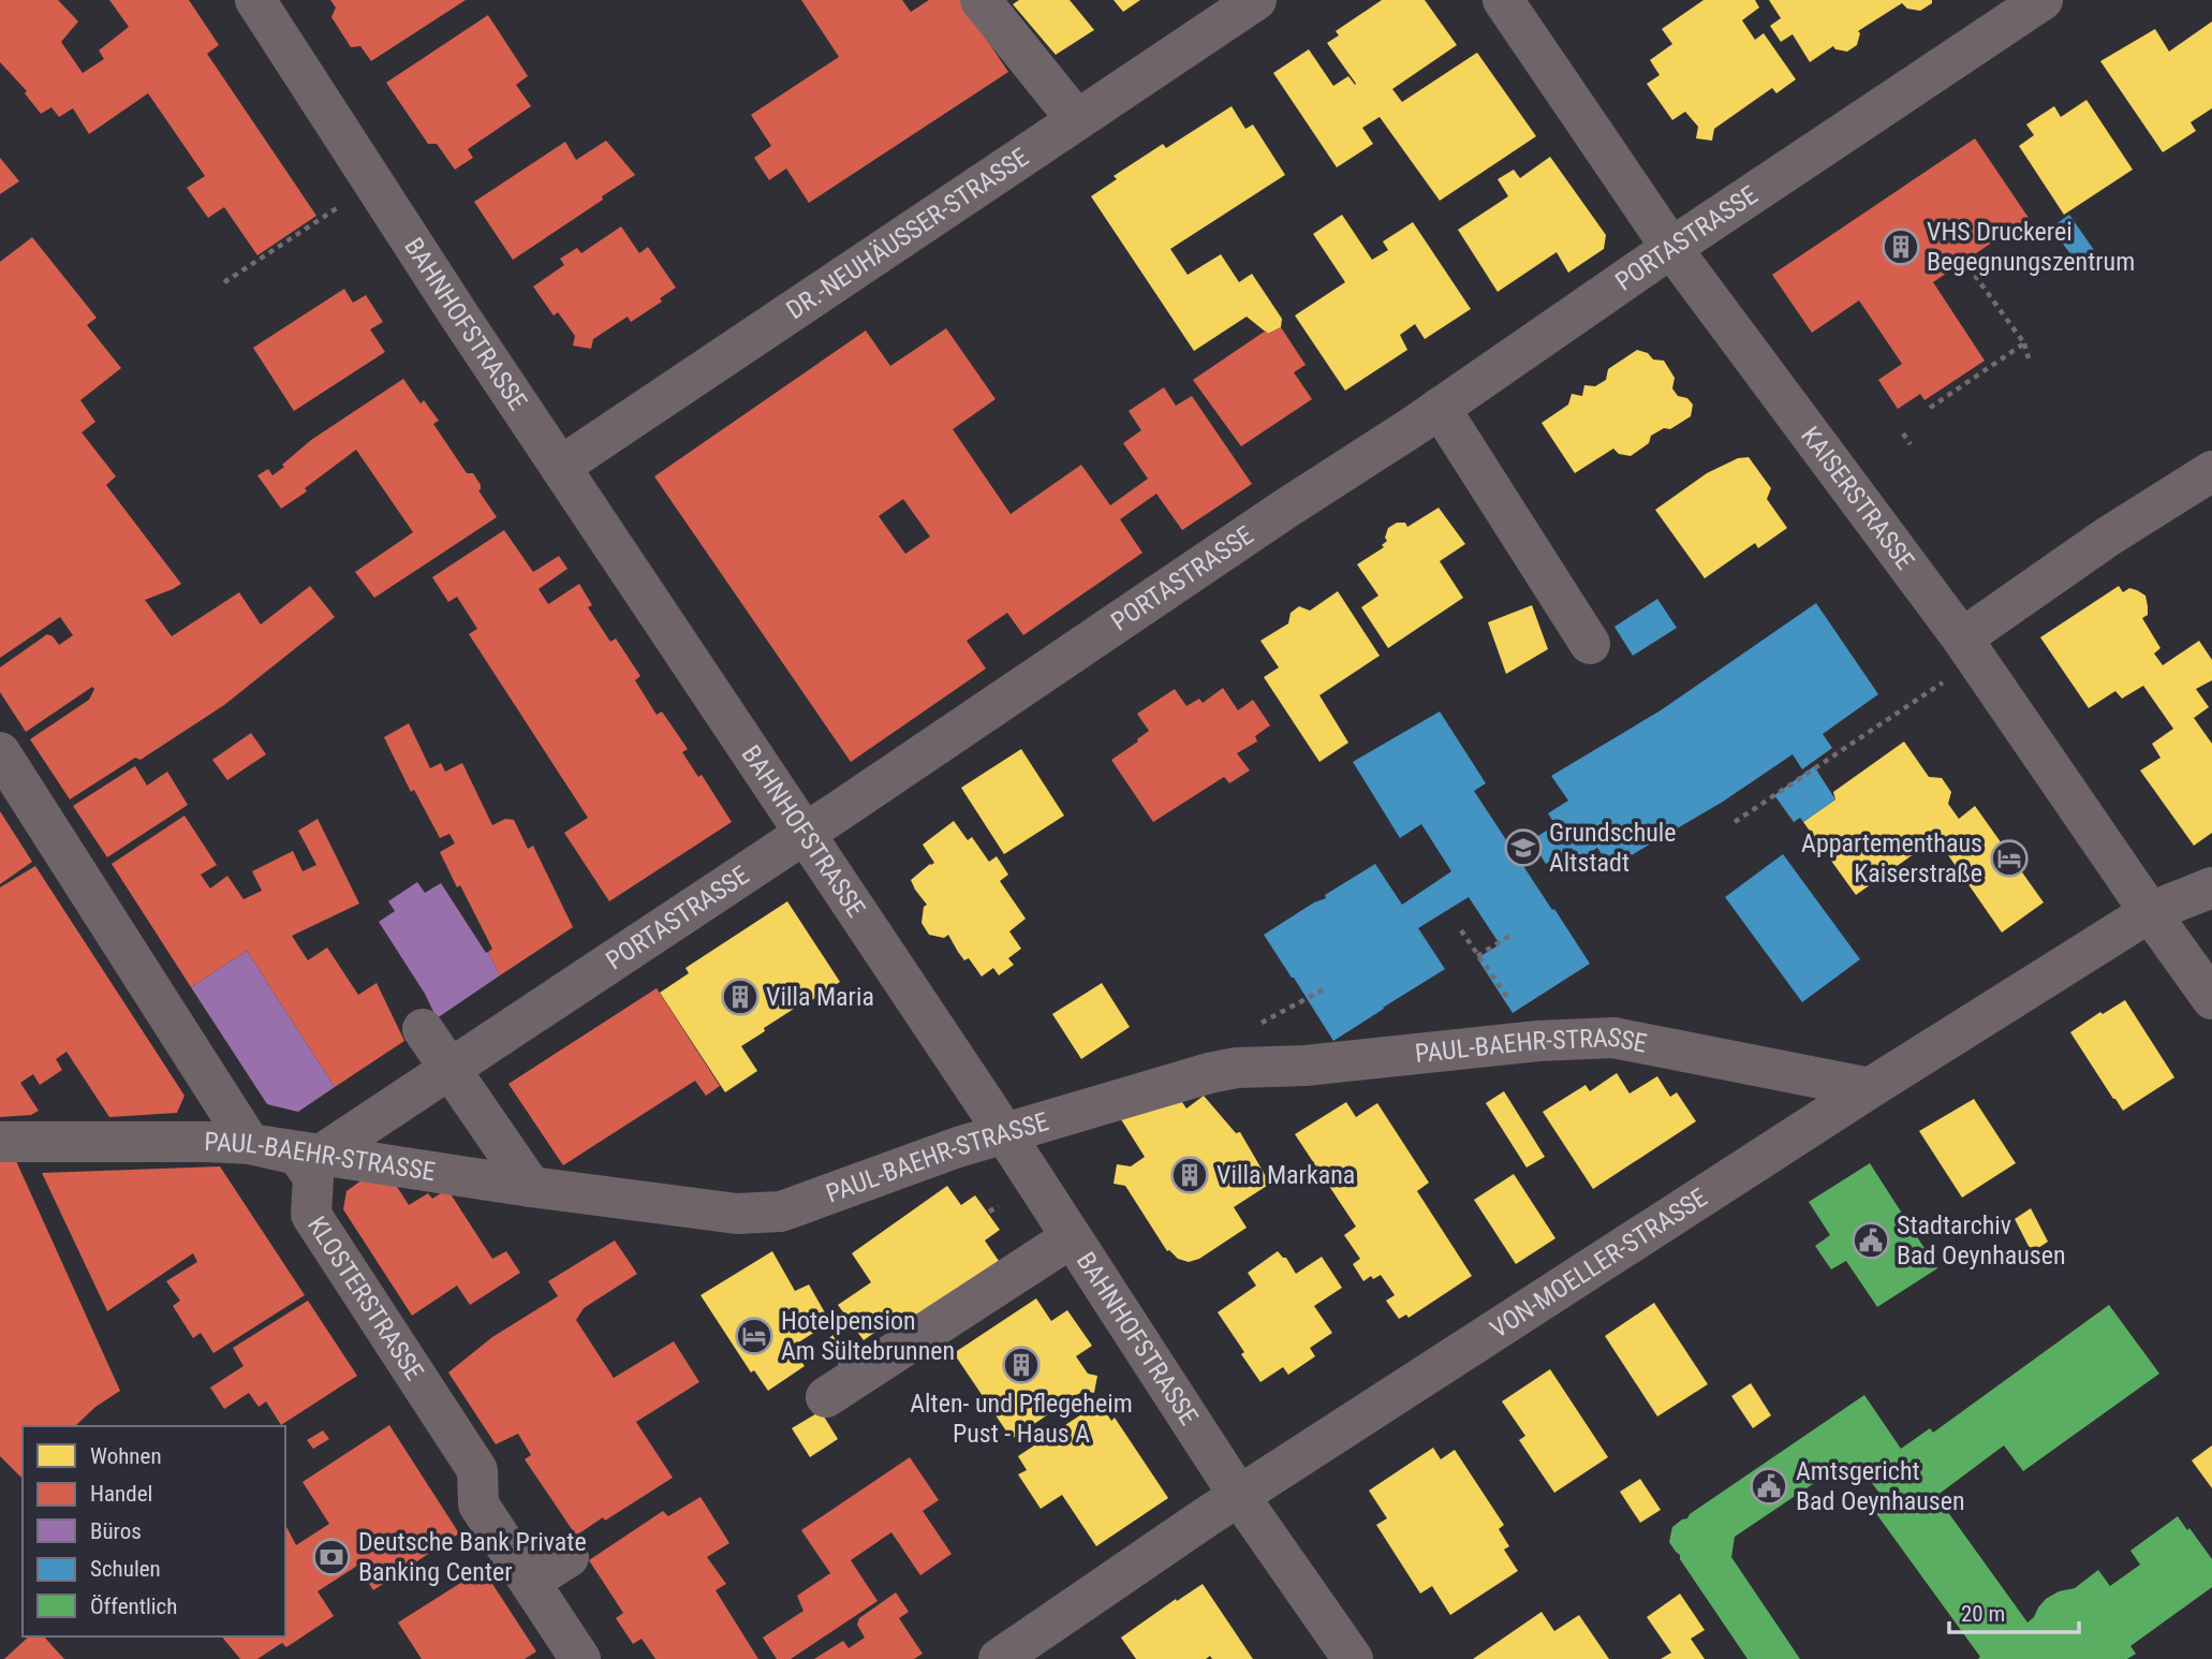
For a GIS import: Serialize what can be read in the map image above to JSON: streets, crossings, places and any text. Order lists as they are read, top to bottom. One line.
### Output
{"streets":{"street":["DR.-NEUHÄUSSER-STRASSE","PORTASTRASSE","BAHNHOFSTRASSE","KAISERSTRASSE","PAUL-BAEHR-STRASSE","VON-MOELLER-STRASSE","KLOSTERSTRASSE"]},"crossings":[["DR.-NEUHÄUSSER-STRASSE","BAHNHOFSTRASSE"],["PORTASTRASSE","BAHNHOFSTRASSE"],["PORTASTRASSE","KAISERSTRASSE"],["PORTASTRASSE","PAUL-BAEHR-STRASSE"],["BAHNHOFSTRASSE","PAUL-BAEHR-STRASSE"],["BAHNHOFSTRASSE","VON-MOELLER-STRASSE"],["KAISERSTRASSE","VON-MOELLER-STRASSE"],["PAUL-BAEHR-STRASSE","VON-MOELLER-STRASSE"],["PAUL-BAEHR-STRASSE","KLOSTERSTRASSE"]],"places":{"building":["VHS Druckerei Begegnungszentrum","Villa Maria","Villa Markana","Alten- und Pflegeheim Pust - Haus A"],"school or university":["Grundschule Altstadt"],"hotel":["Appartementhaus Kaiserstraße","Hotelpension Am Sültebrunnen"],"public building":["Stadtarchiv Bad Oeynhausen","Amtsgericht Bad Oeynhausen"],"bank":["Deutsche Bank Private Banking Center"]},"legend":["Wohnen","Handel","Büros","Schulen","Öffentlich"],"scale_bar":"20 m"}
